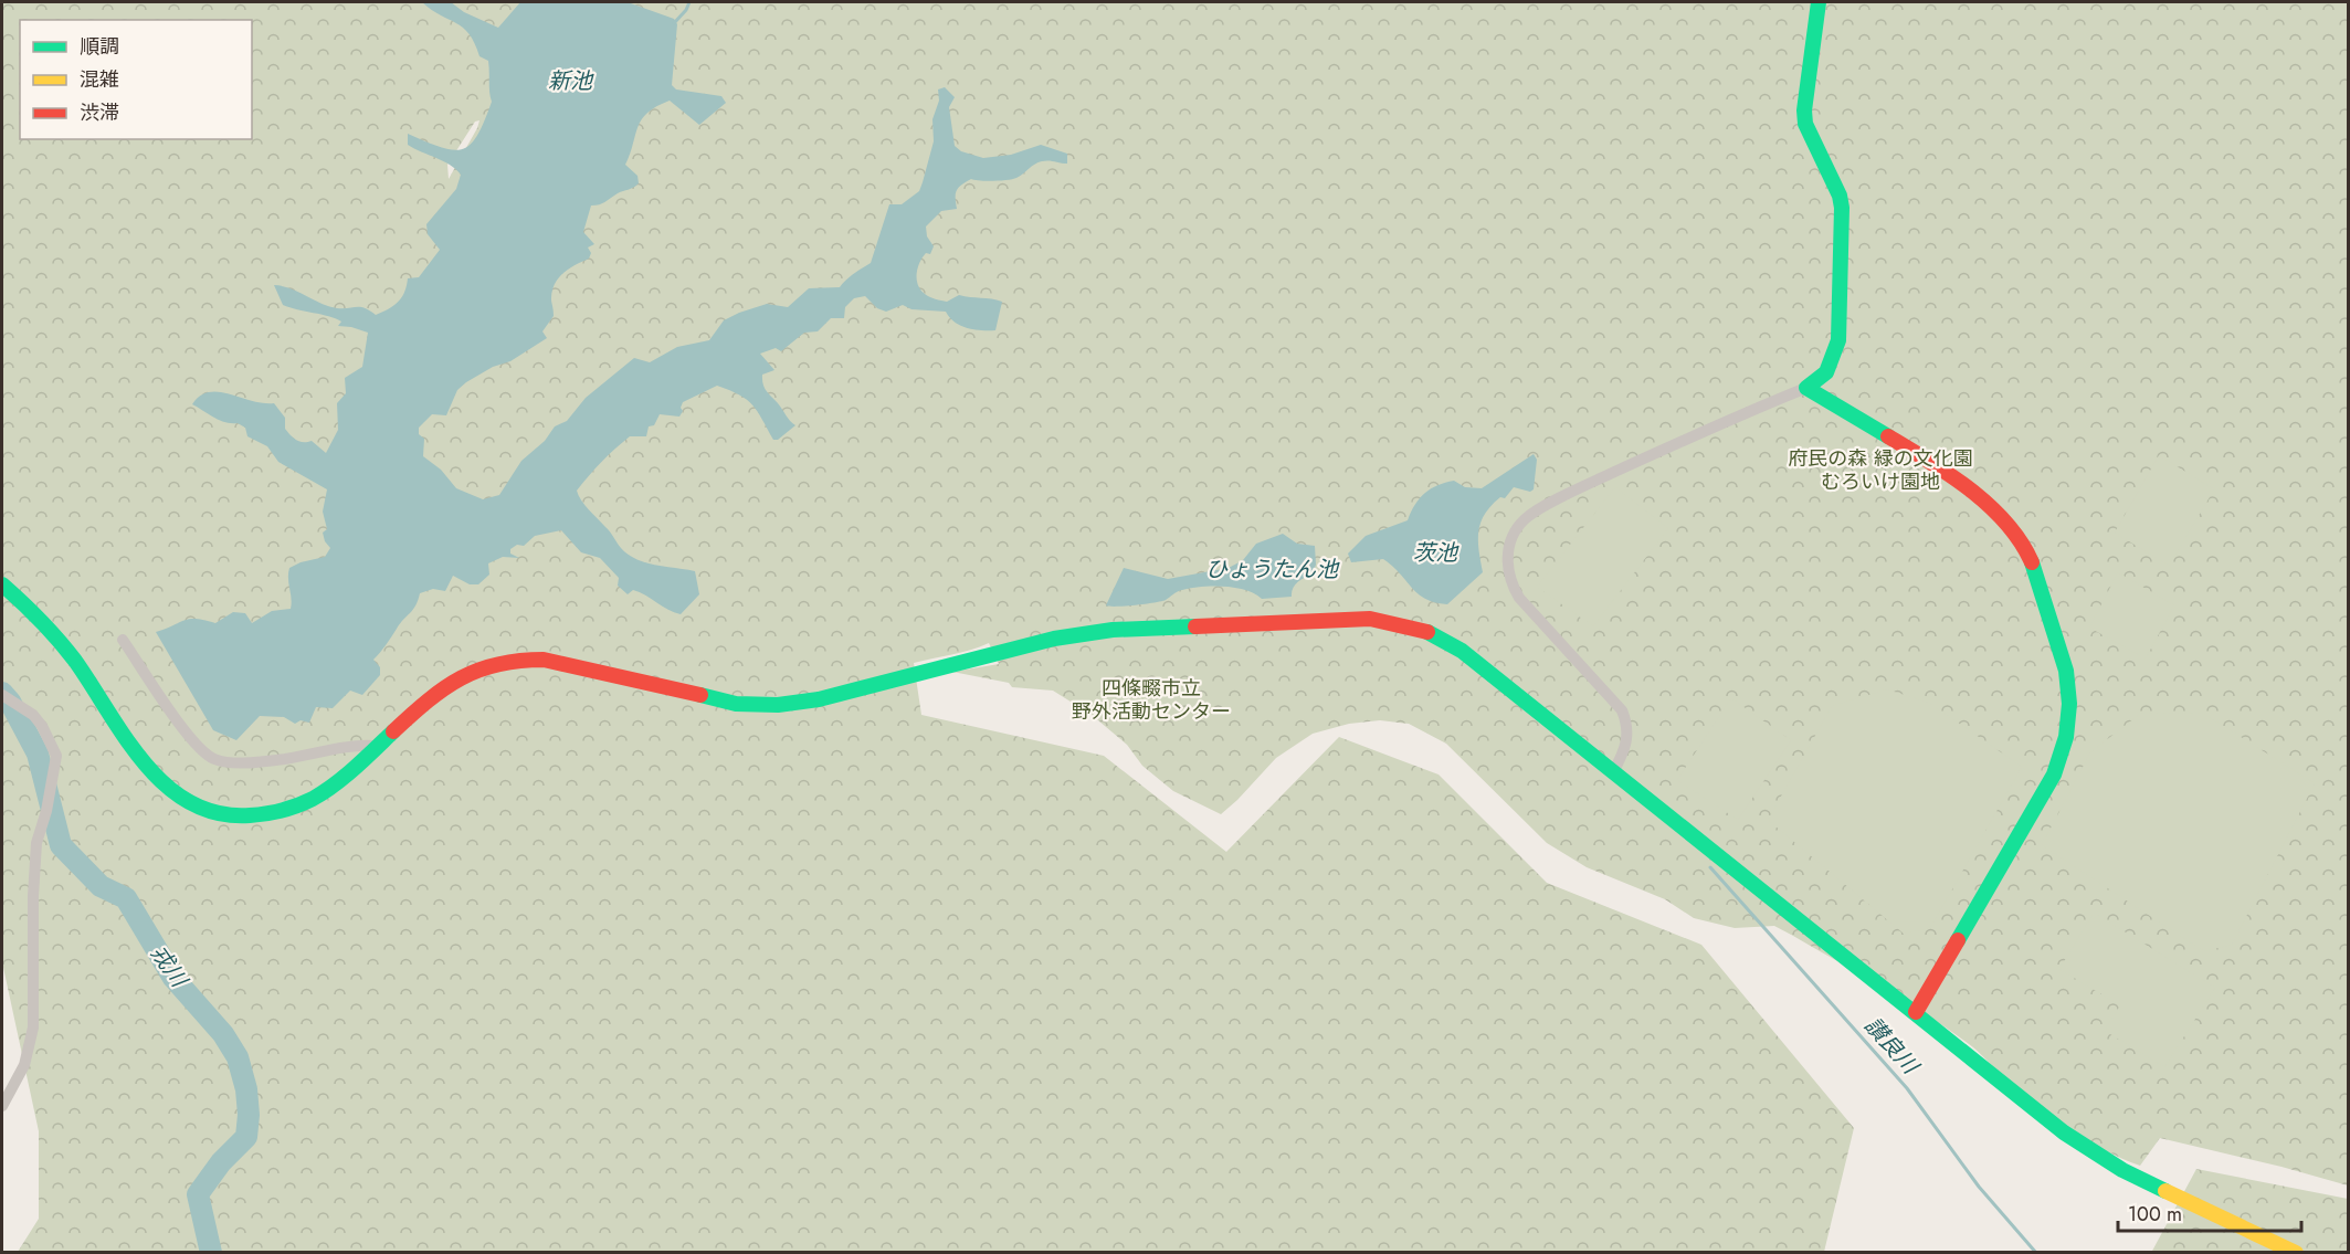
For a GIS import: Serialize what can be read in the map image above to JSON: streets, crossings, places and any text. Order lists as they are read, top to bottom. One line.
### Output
{"water":["新池","茨池","ひょうたん池","戎川","讃良川"],"parks":["府民の森 緑の文化園 むろいけ園地","四條畷市立 野外活動センター"],"legend":["順調","混雑","渋滞"],"scale_bar":"100 m"}
